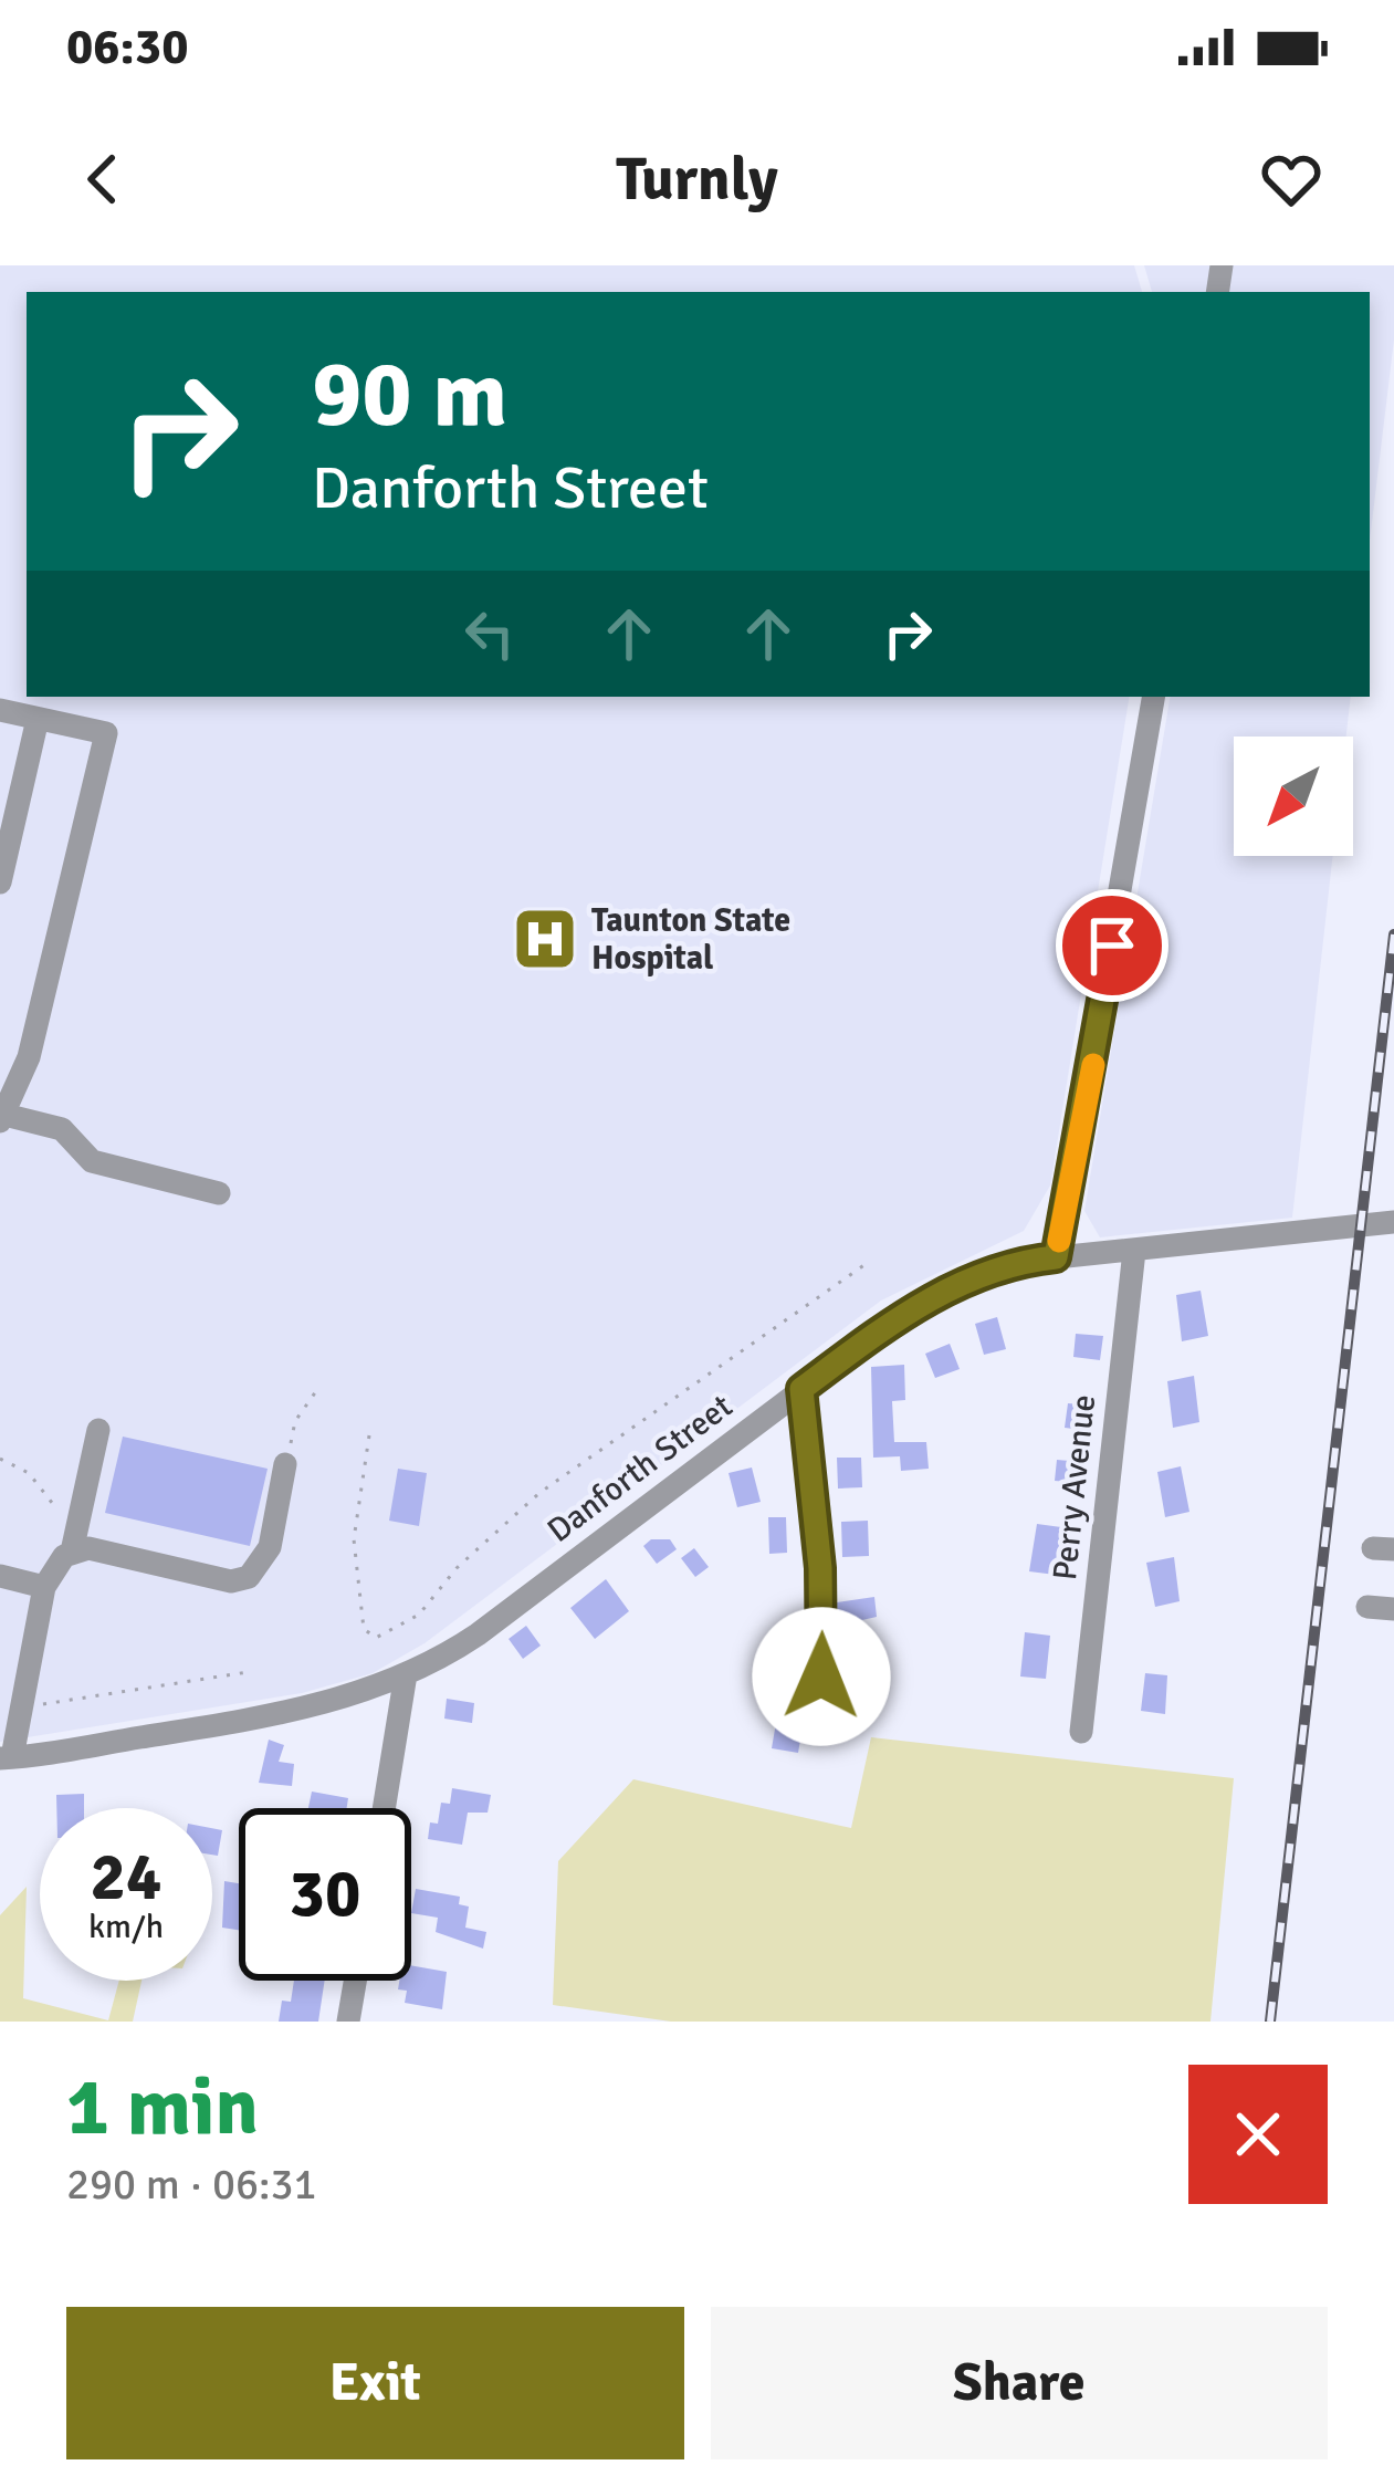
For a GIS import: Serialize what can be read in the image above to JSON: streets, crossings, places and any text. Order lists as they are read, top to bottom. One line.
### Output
{"streets":{"street":["Danforth Street","Perry Avenue"]},"crossings":[["Danforth Street","Perry Avenue"]],"places":{"hospital":["Taunton State Hospital"]},"north":"bottom left","page":{"status":"06:30","header":"Turnly","turn":["90 m","Danforth Street"],"speed":"24 km/h","limit":"30","heading":["1 min","290 m · 06:31"],"buttons":["Exit","Share"]}}
